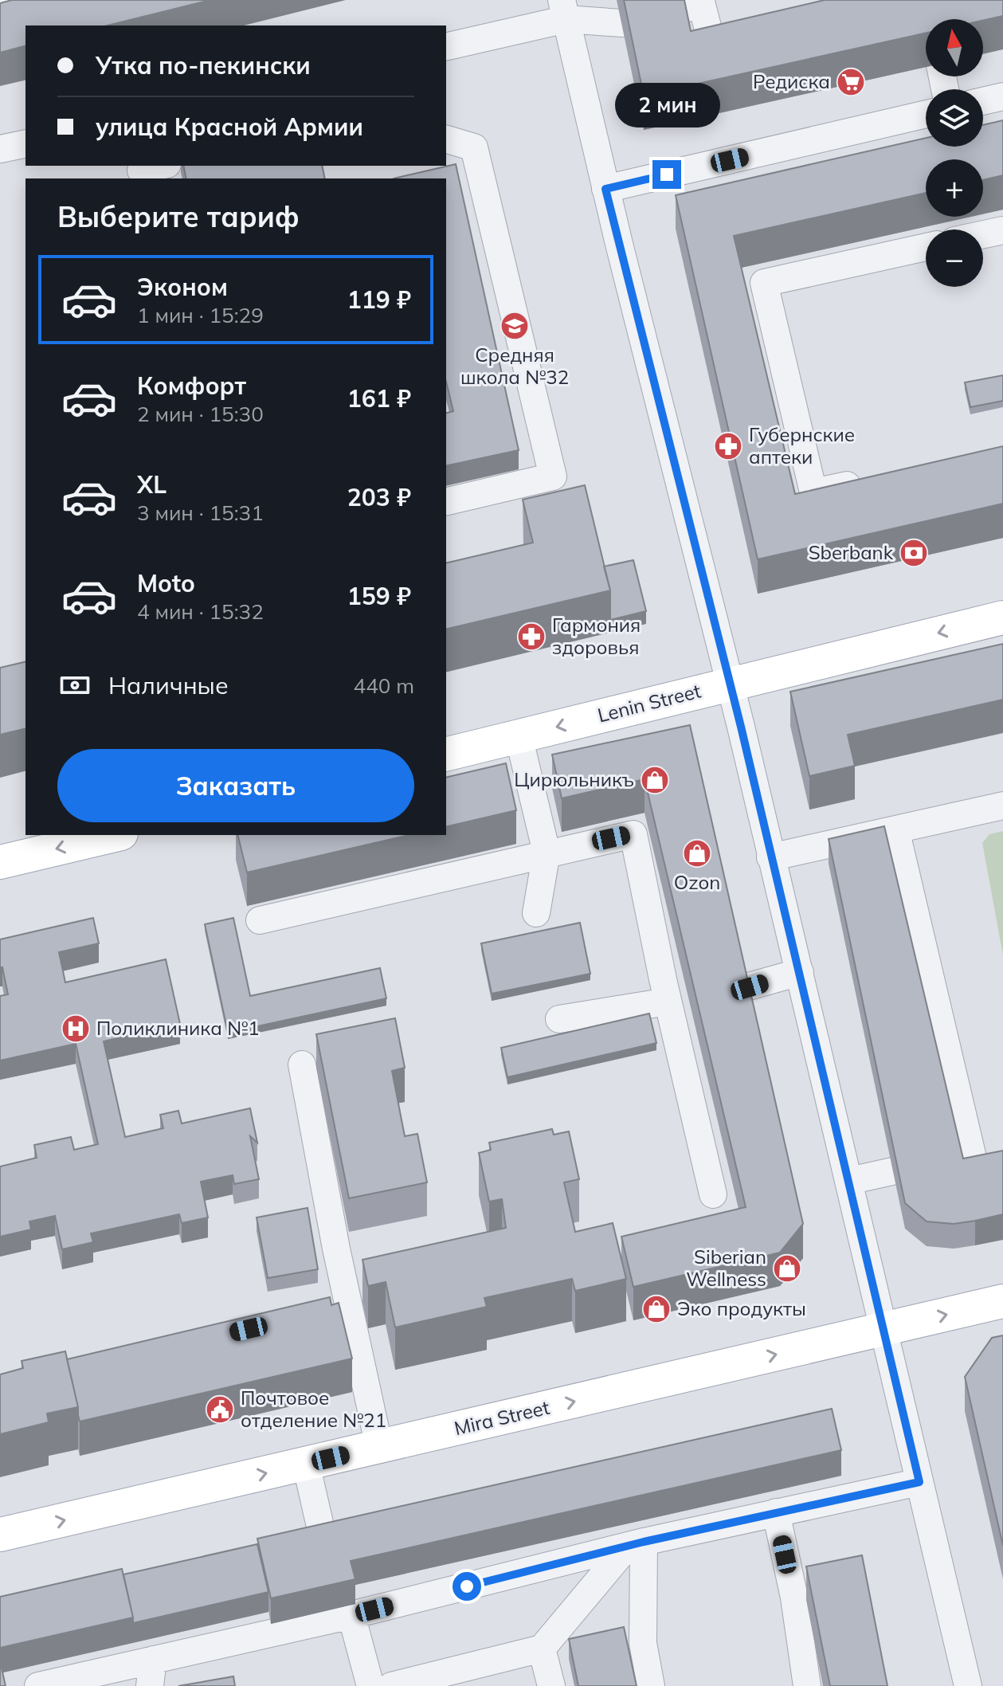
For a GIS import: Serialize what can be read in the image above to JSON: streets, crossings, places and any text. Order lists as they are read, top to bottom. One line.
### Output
{"streets":{"main road":["Lenin Street","Mira Street"]},"one_way":["Lenin Street","Mira Street"],"places":{"supermarket":["Редиска"],"school or university":["Средняя школа №32"],"pharmacy":["Губернские аптеки","Гармония здоровья"],"bank":["Sberbank"],"shop":["Цирюльникъ","Ozon","Siberian Wellness","Эко продукты"],"hospital":["Поликлиника №1"],"public building":["Почтовое отделение №21"]},"north":"top","page":{"map_buttons":["+","−"],"banner":["Утка по-пекински","улица Красной Армии"],"bubble":"2 мин","heading":"Выберите тариф","list":[{"name":"Эконом","note":"1 мин · 15:29","value":"119 ₽"},{"name":"Комфорт","note":"2 мин · 15:30","value":"161 ₽"},{"name":"XL","note":"3 мин · 15:31","value":"203 ₽"},{"name":"Moto","note":"4 мин · 15:32","value":"159 ₽"}],"pay":["Наличные","440 m"],"buttons":"Заказать"}}
